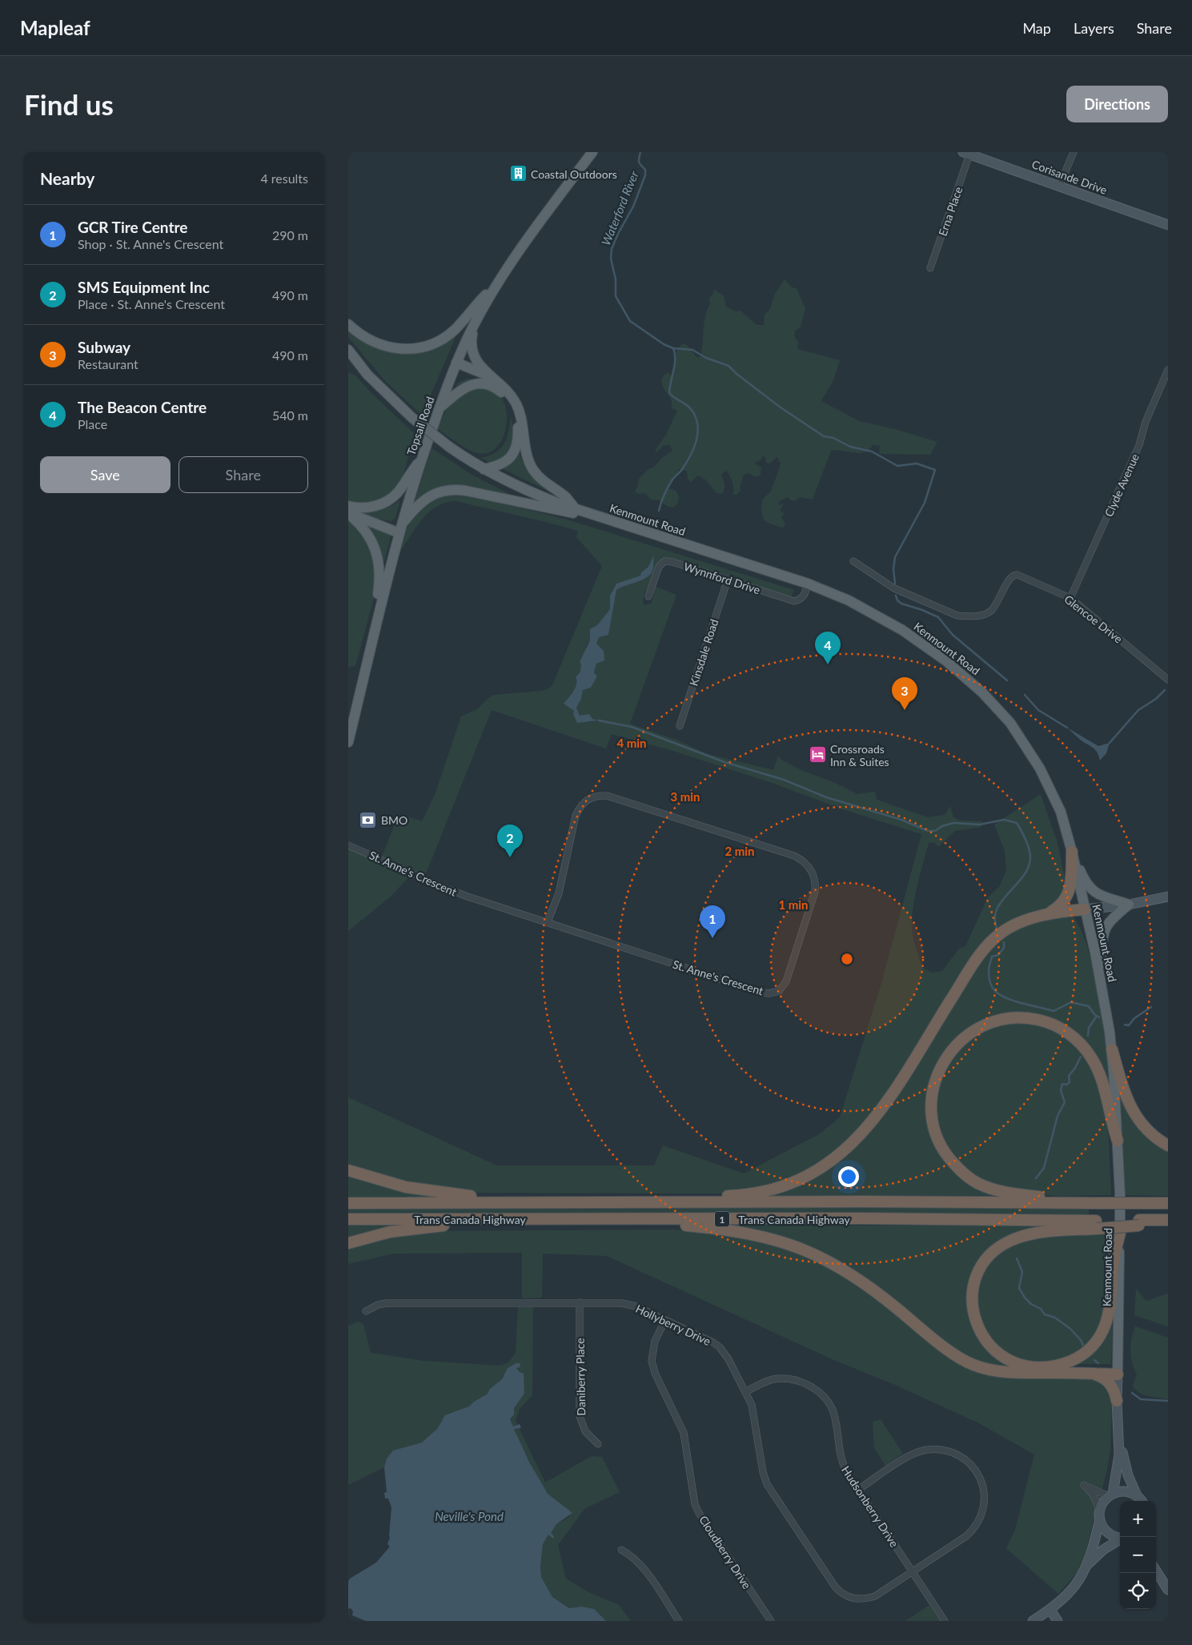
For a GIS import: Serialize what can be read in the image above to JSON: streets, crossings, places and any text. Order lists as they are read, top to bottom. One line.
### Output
{"streets":{"highway":["Trans Canada Highway","1"],"main road":["Corisande Drive","Topsail Road","Kenmount Road"],"street":["Erna Place","Clyde Avenue","Wynnford Drive","Glencoe Drive","Kinsdale Road","St. Anne's Crescent","Hollyberry Drive","Daniberry Place","Hudsonberry Drive","Cloudberry Drive"]},"crossings":[["Corisande Drive","Erna Place"],["Clyde Avenue","Glencoe Drive"],["Kenmount Road","Wynnford Drive"],["Wynnford Drive","Kinsdale Road"],["Hollyberry Drive","Daniberry Place"],["Hollyberry Drive","Hudsonberry Drive"],["Hollyberry Drive","Cloudberry Drive"]],"water":["Waterford River","Neville's Pond"],"places":{"building":["Coastal Outdoors"],"hotel":["Crossroads Inn & Suites"],"bank":["BMO"]},"page":{"header":"Mapleaf","nav":["Map","Layers","Share"],"buttons":["Directions",["Save","Share"]],"title":"Find us","heading":["Nearby","4 results"],"list":[{"mark":"1","name":"GCR Tire Centre","note":"Shop · St. Anne's Crescent","value":"290 m"},{"mark":"2","name":"SMS Equipment Inc","note":"Place · St. Anne's Crescent","value":"490 m"},{"mark":"3","name":"Subway","note":"Restaurant","value":"490 m"},{"mark":"4","name":"The Beacon Centre","note":"Place","value":"540 m"}],"pins":["4","3","2","1"],"map_buttons":["+","−"]},"rings":["4 min","3 min","2 min","1 min"]}
